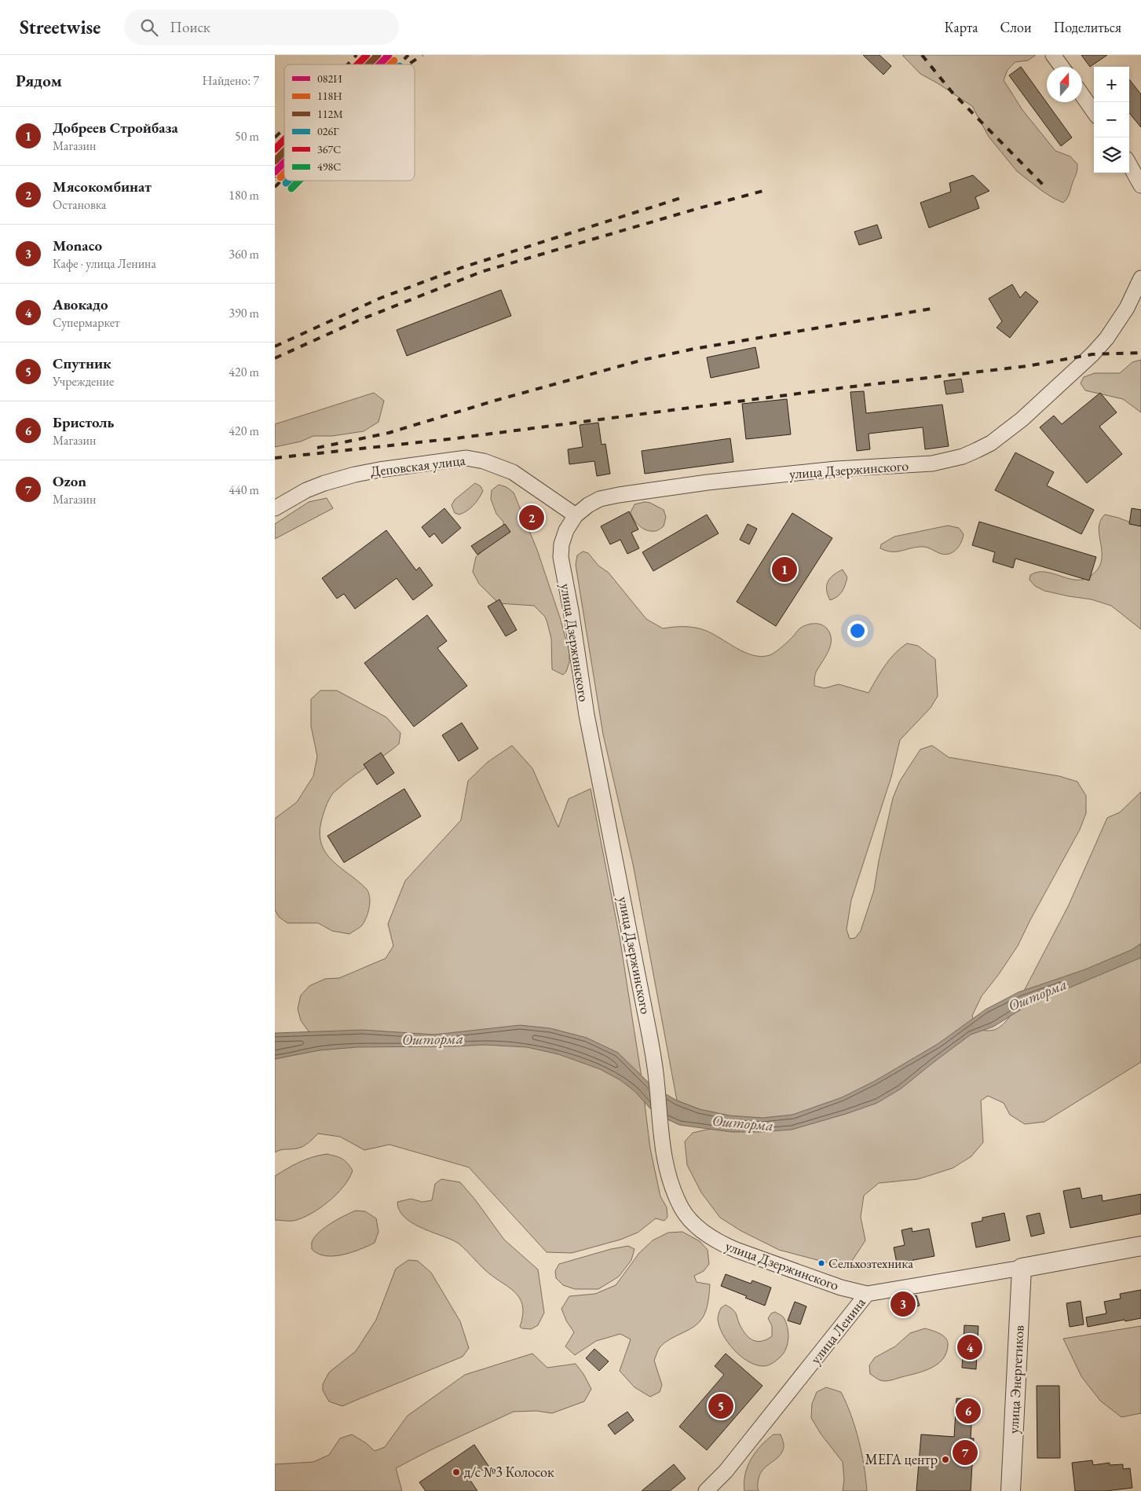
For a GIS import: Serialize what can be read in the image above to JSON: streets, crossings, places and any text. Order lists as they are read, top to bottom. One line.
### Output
{"streets":{"street":["Деповская улица","улица Дзержинского","улица Ленина","улица Энергетиков"]},"crossings":[["Деповская улица","улица Дзержинского"],["улица Дзержинского","улица Ленина"],["улица Ленина","улица Энергетиков"]],"water":["Ошторма"],"places":["Сельхозтехника","МЕГА центр","д/с №3 Колосок"],"lines":["transit line 082И","transit line 112М","transit line 367С","transit line 118Н","transit line 026Г","transit line 498С"],"legend":["082И","118Н","112М","026Г","367С","498С"],"north":"top","page":{"header":"Streetwise","search":"Поиск","nav":["Карта","Слои","Поделиться"],"heading":["Рядом","Найдено: 7"],"map_buttons":["+","−"],"list":[{"mark":"1","name":"Добреев Стройбаза","note":"Магазин","value":"50 m"},{"mark":"2","name":"Мясокомбинат","note":"Остановка","value":"180 m"},{"mark":"3","name":"Monaco","note":"Кафе · улица Ленина","value":"360 m"},{"mark":"4","name":"Авокадо","note":"Супермаркет","value":"390 m"},{"mark":"5","name":"Спутник","note":"Учреждение","value":"420 m"},{"mark":"6","name":"Бристоль","note":"Магазин","value":"420 m"},{"mark":"7","name":"Ozon","note":"Магазин","value":"440 m"}],"pins":["2","1","3","4","5","6","7"]}}
